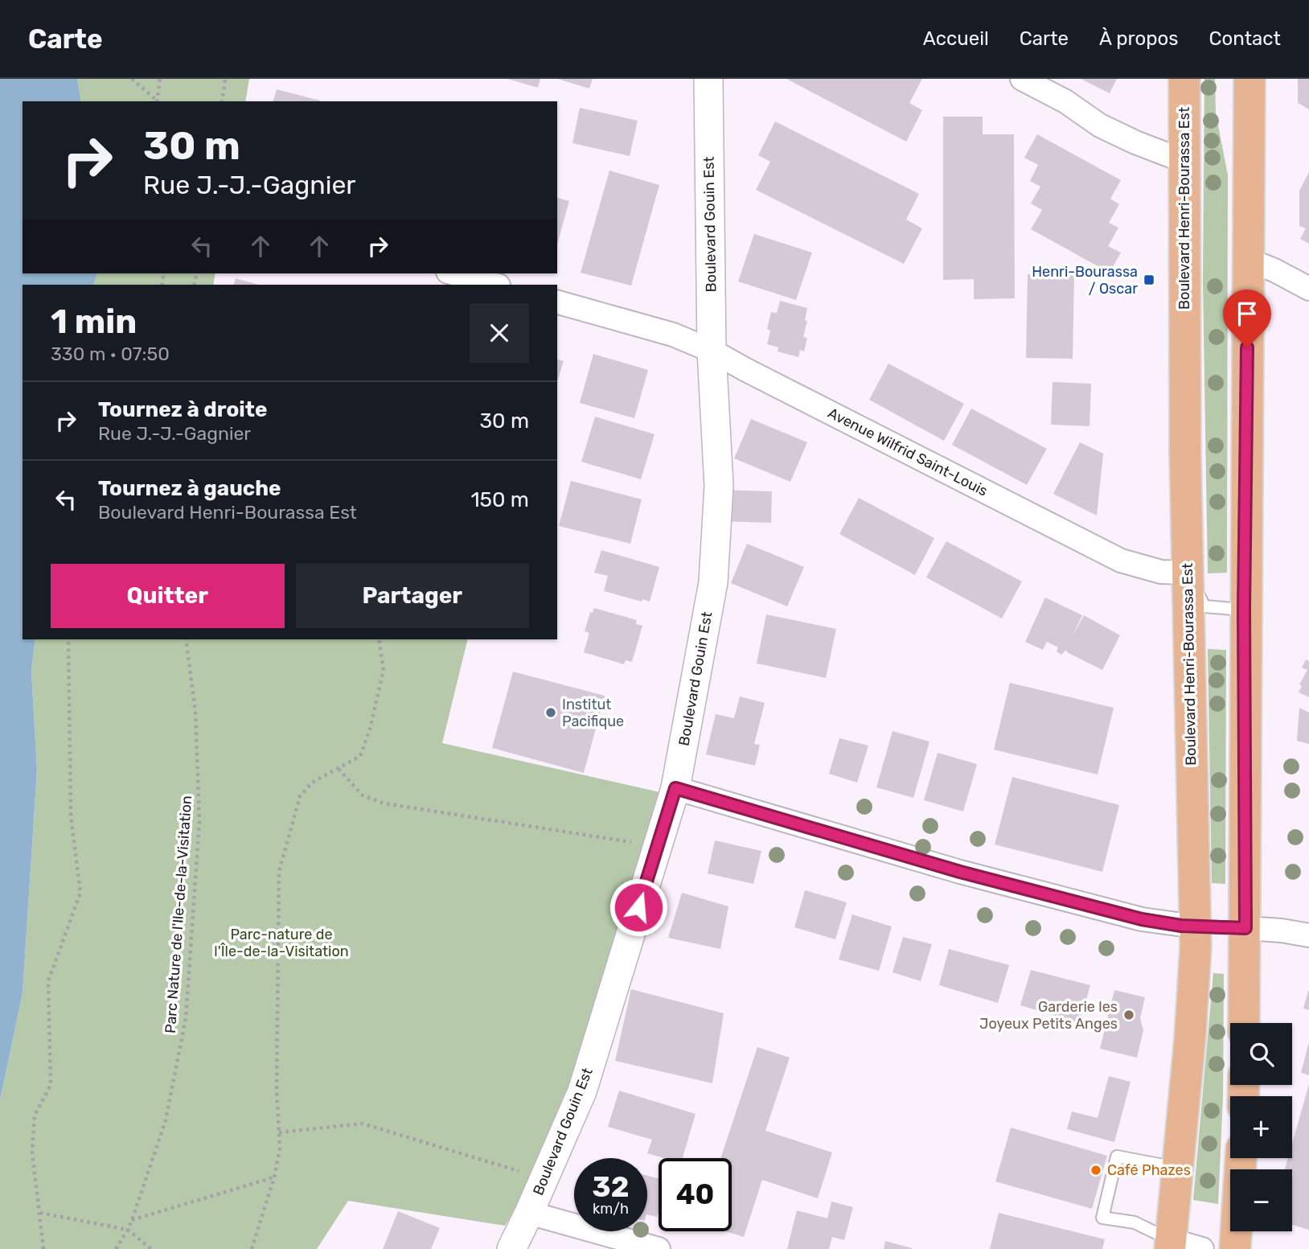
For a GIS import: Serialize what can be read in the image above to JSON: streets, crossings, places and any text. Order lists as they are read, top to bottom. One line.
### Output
{"streets":{"main road":["Boulevard Henri-Bourassa Est"],"street":["Boulevard Gouin Est","Avenue Wilfrid Saint-Louis"],"path":["Parc Nature de l'Ile-de-la-Visitation"]},"crossings":[["Boulevard Henri-Bourassa Est","Avenue Wilfrid Saint-Louis"],["Boulevard Gouin Est","Avenue Wilfrid Saint-Louis"]],"parks":["Parc-nature de l'Île-de-la-Visitation"],"places":{"transit":["Henri-Bourassa / Oscar"],"other":["Institut Pacifique","Garderie les Joyeux Petits Anges","Café Phazes"]},"page":{"header":"Carte","nav":["Accueil","Carte","À propos","Contact"],"turn":["30 m","Rue J.-J.-Gagnier"],"heading":["1 min","330 m · 07:50"],"list":[{"name":"Tournez à droite","note":"Rue J.-J.-Gagnier","value":"30 m"},{"name":"Tournez à gauche","note":"Boulevard Henri-Bourassa Est","value":"150 m"}],"buttons":["Quitter","Partager"],"map_buttons":["+","−"],"speed":"32 km/h","limit":"40"}}
